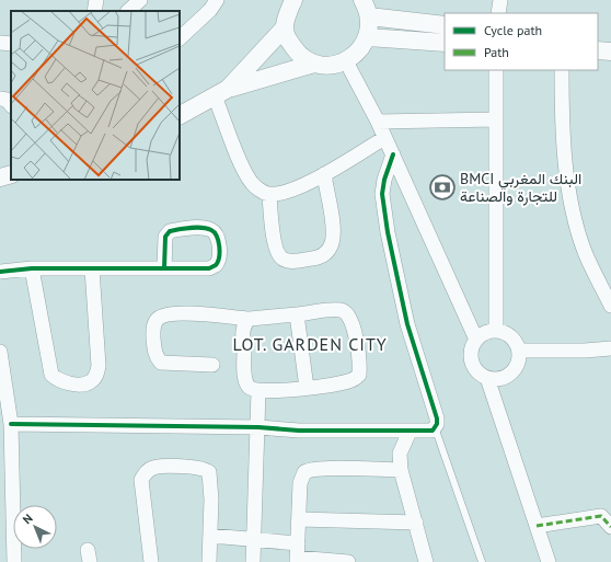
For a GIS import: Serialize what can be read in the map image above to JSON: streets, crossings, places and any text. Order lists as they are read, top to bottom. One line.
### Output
{"districts":["LOT. GARDEN CITY"],"places":{"bank":["BMCI البنك المغربي للتجارة والصناعة"]},"legend":["Cycle path","Path"],"north":"top left"}
